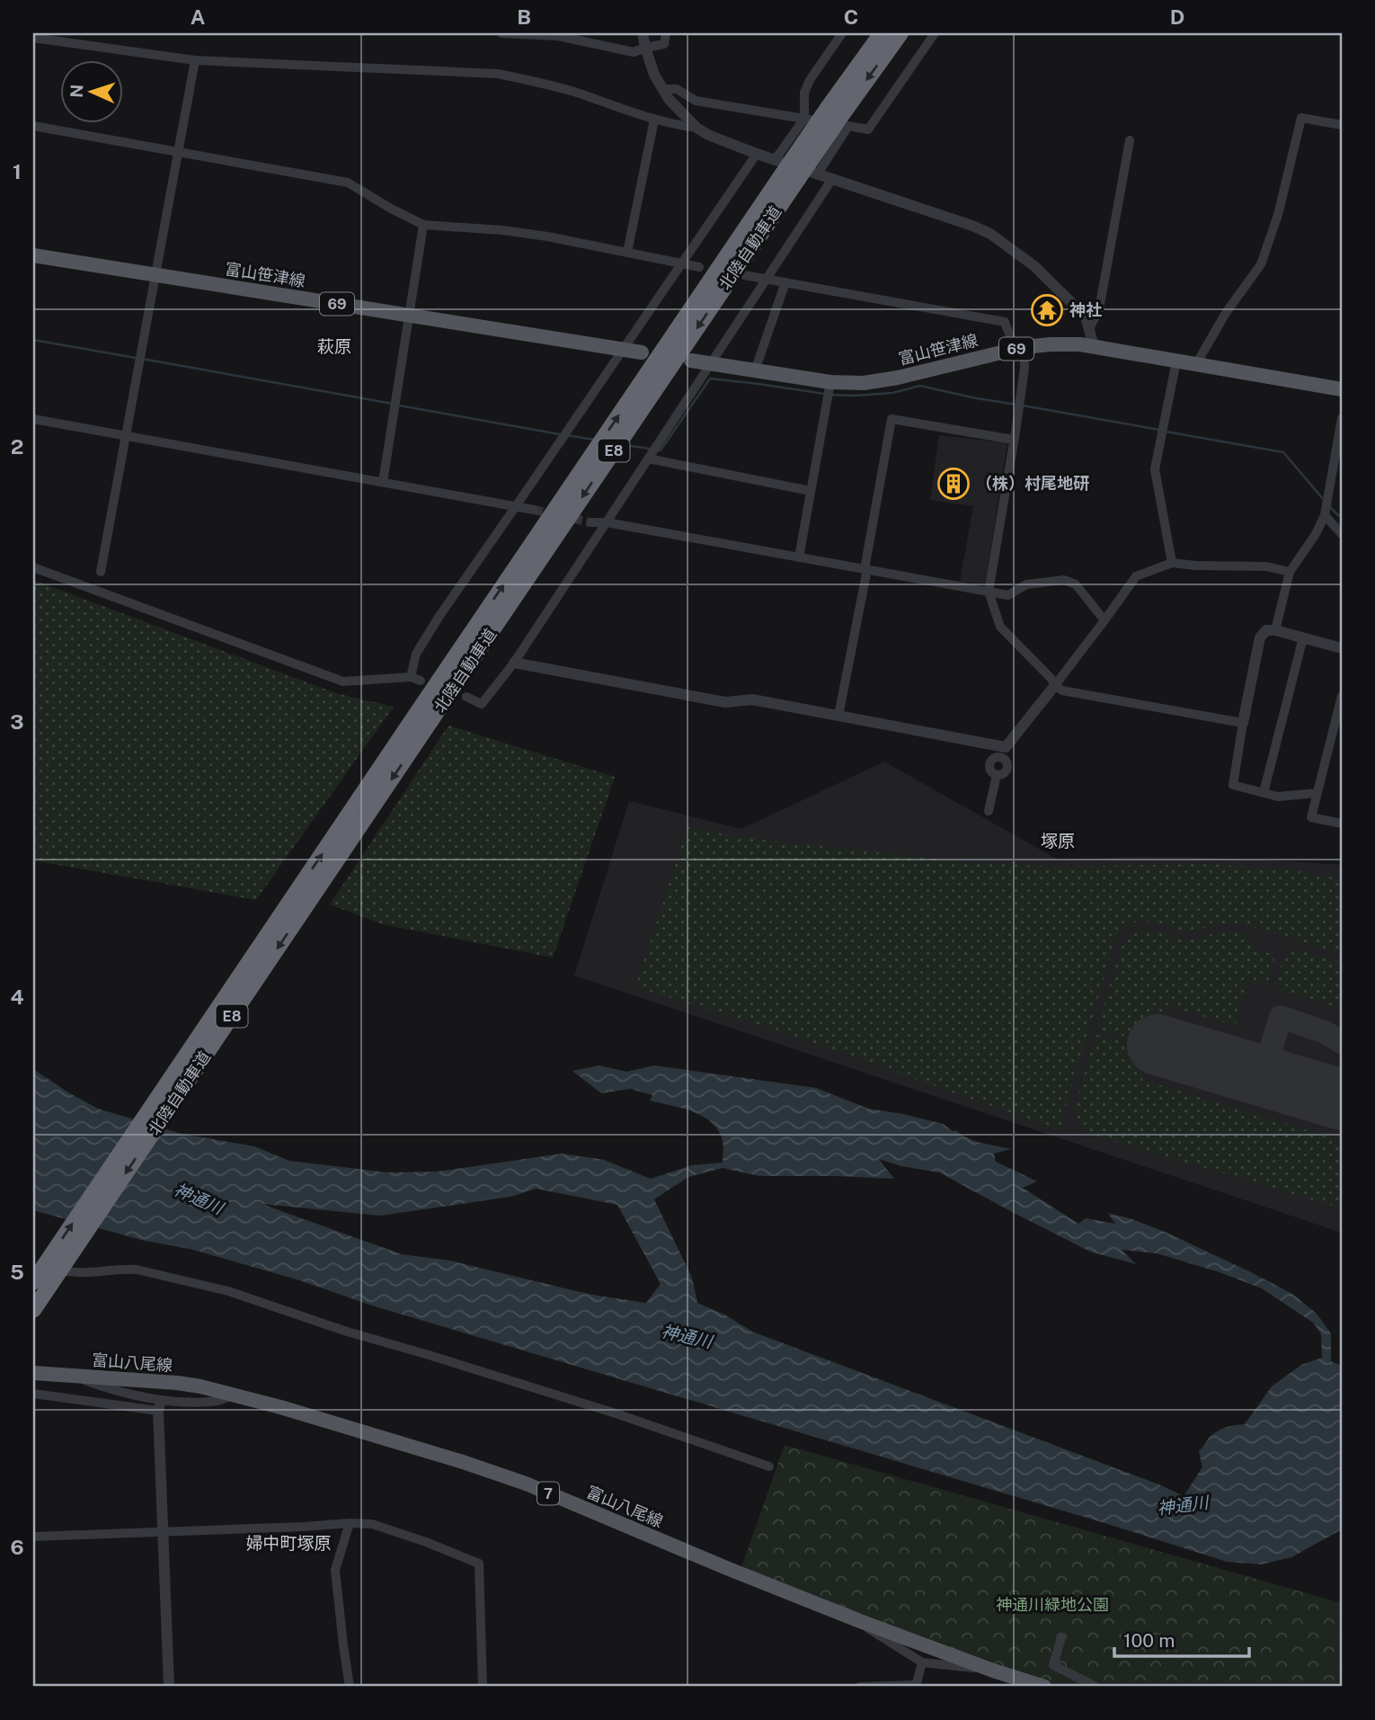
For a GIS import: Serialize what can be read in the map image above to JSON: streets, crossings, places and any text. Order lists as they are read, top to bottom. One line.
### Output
{"streets":{"highway":["北陸自動車道","E8"],"main road":["富山笹津線","69","富山八尾線","7"]},"districts":["萩原","塚原","婦中町塚原"],"water":["神通川"],"parks":["神通川緑地公園"],"places":{"temple":["神社"],"building":["（株）村尾地研"]},"scale_bar":"100 m","north":"left","grid":{"columns":["A","B","C","D"],"rows":["1","2","3","4","5","6"]}}
